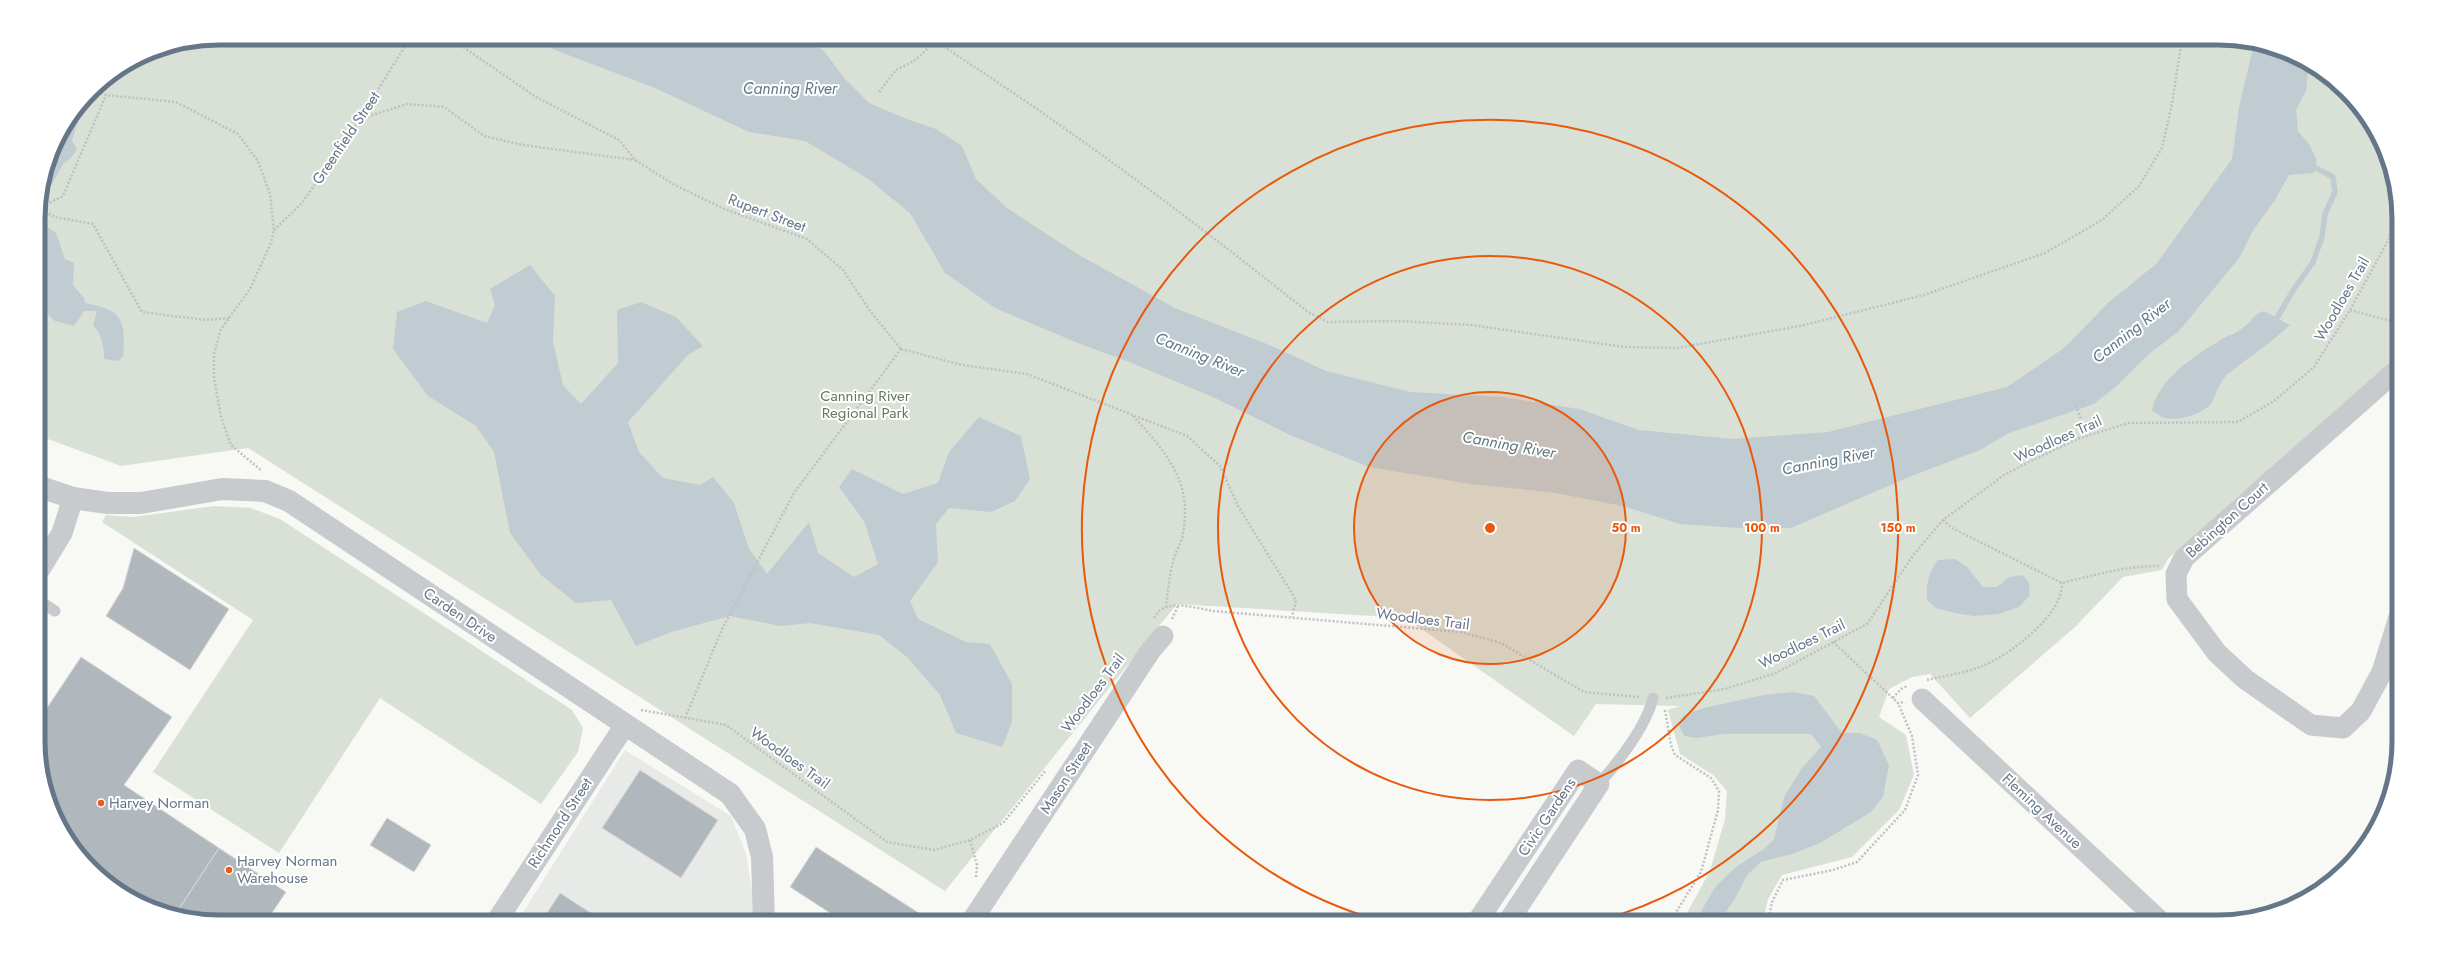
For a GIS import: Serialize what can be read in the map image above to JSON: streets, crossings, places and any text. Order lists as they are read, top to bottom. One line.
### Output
{"streets":{"street":["Bebington Court","Carden Drive","Mason Street","Fleming Avenue","Civic Gardens","Richmond Street"],"path":["Greenfield Street","Rupert Street","Woodloes Trail"]},"crossings":[["Greenfield Street","Rupert Street"],["Woodloes Trail","Carden Drive"],["Woodloes Trail","Richmond Street"],["Carden Drive","Richmond Street"]],"water":["Canning River"],"parks":["Canning River Regional Park"],"places":["Harvey Norman","Harvey Norman Warehouse"],"rings":["50 m","100 m","150 m"]}
